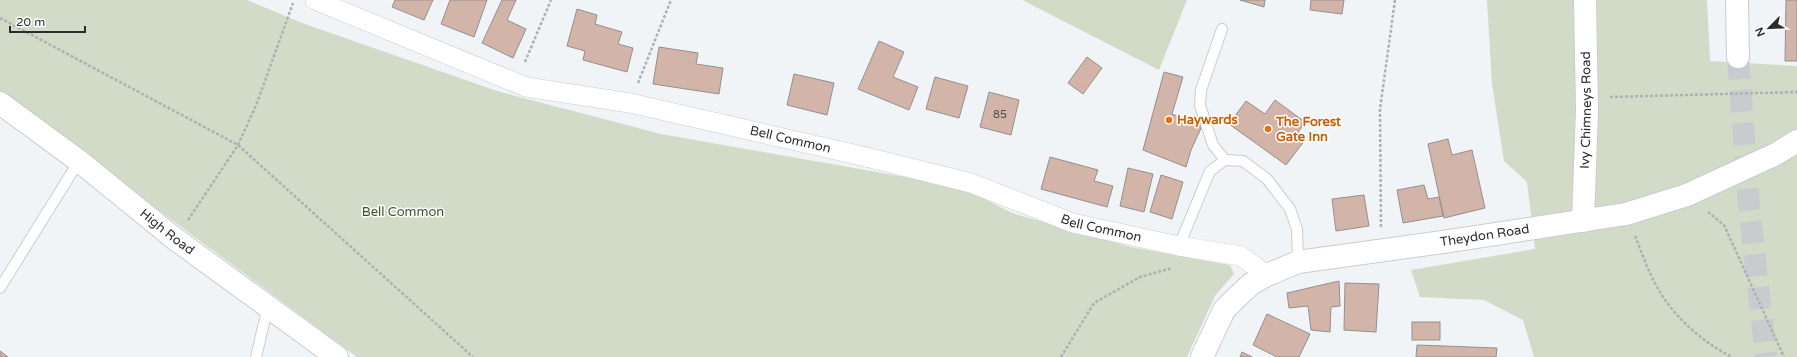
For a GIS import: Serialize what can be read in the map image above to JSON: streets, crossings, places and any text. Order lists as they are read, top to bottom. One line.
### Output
{"streets":{"main road":["Ivy Chimneys Road","High Road","Theydon Road"],"street":["Bell Common"]},"crossings":[["Ivy Chimneys Road","Theydon Road"],["Bell Common","Theydon Road"]],"parks":["Bell Common"],"places":["Haywards","The Forest Gate Inn"],"house_numbers":["85"],"scale_bar":"20 m","north":"bottom left"}
